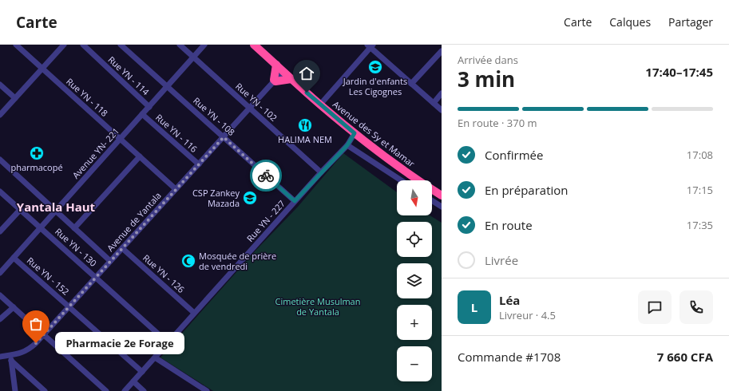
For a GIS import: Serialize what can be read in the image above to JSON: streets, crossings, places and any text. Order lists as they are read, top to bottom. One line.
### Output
{"streets":{"highway":["Avenue des Sy et Mamar"],"street":["Rue YN - 114","Rue YN - 118","Rue YN - 102","Rue YN - 108","Rue YN - 116","Avenue YN- 221","Rue YN - 227","Avenue de Yantala","Rue YN - 130","Rue YN - 126","Rue YN - 152"]},"crossings":[["Rue YN - 114","Avenue YN- 221"],["Rue YN - 118","Avenue YN- 221"],["Rue YN - 118","Avenue de Yantala"],["Rue YN - 102","Avenue YN- 221"],["Rue YN - 102","Rue YN - 227"],["Rue YN - 102","Avenue de Yantala"],["Rue YN - 108","Avenue YN- 221"],["Rue YN - 108","Rue YN - 227"],["Rue YN - 108","Avenue de Yantala"],["Rue YN - 116","Avenue YN- 221"],["Rue YN - 116","Avenue de Yantala"],["Avenue des Sy et Mamar","Rue YN - 227"],["Avenue des Sy et Mamar","Avenue de Yantala"],["Avenue YN- 221","Rue YN - 130"],["Avenue YN- 221","Rue YN - 152"],["Rue YN - 227","Rue YN - 130"],["Rue YN - 227","Rue YN - 126"],["Rue YN - 227","Rue YN - 152"],["Avenue de Yantala","Rue YN - 130"],["Avenue de Yantala","Rue YN - 126"],["Avenue de Yantala","Rue YN - 152"]],"districts":["Yantala Haut"],"parks":["Cimetière Musulman de Yantala"],"places":{"school or university":["Jardin d'enfants Les Cigognes","CSP Zankey Mazada"],"restaurant":["HALIMA NEM"],"pharmacy":["pharmacopé"],"mosque":["Mosquée de prière de vendredi"],"other":["Pharmacie 2e Forage"]},"north":"bottom","page":{"header":"Carte","nav":["Carte","Calques","Partager"],"heading":["3 min","Arrivée dans","17:40–17:45"],"panel":["Léa","Livreur · 4.5","Commande #1708","7 660 CFA"],"bar":"En route · 370 m","list":[["Confirmée","17:08"],["En préparation","17:15"],["En route","17:35"],"Livrée"],"map_buttons":["+","−"],"round":"L","bubble":"Pharmacie 2e Forage"}}
